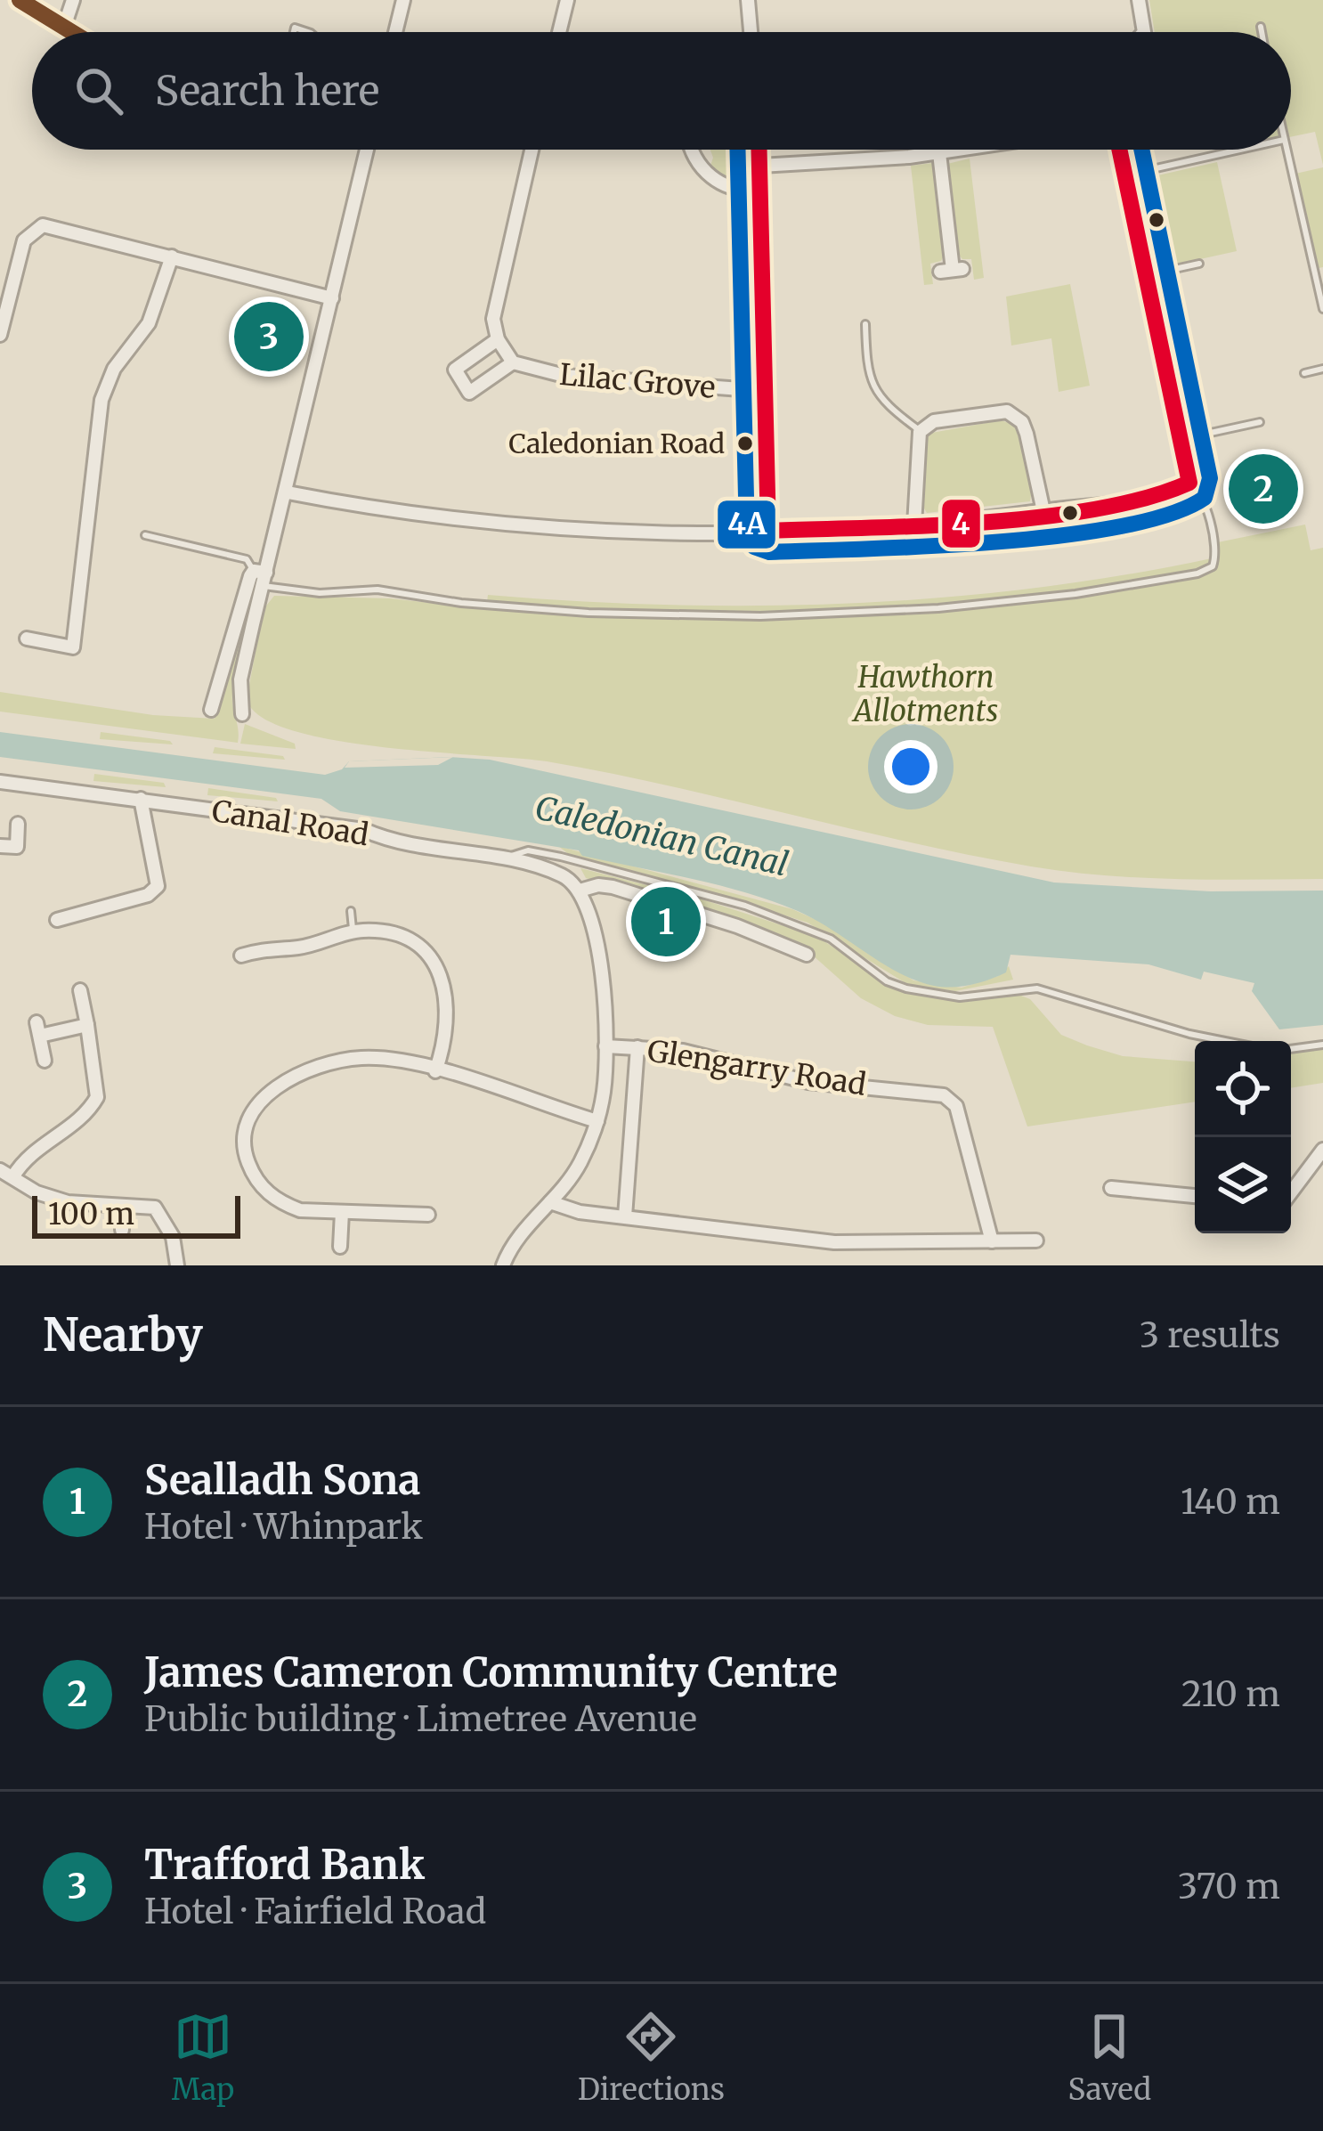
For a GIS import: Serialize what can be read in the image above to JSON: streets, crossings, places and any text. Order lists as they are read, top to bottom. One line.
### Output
{"streets":{"street":["Lilac Grove","Canal Road","Glengarry Road"]},"water":["Caledonian Canal"],"parks":["Hawthorn Allotments"],"places":["Caledonian Road"],"lines":["transit line 4","transit line 4A"],"scale_bar":"100 m","page":{"search":"Search here","pins":["3","2","1"],"scale":"100 m","heading":["Nearby","3 results"],"list":[{"mark":"1","name":"Sealladh Sona","note":"Hotel · Whinpark","value":"140 m"},{"mark":"2","name":"James Cameron Community Centre","note":"Public building · Limetree Avenue","value":"210 m"},{"mark":"3","name":"Trafford Bank","note":"Hotel · Fairfield Road","value":"370 m"}],"nav":["Map","Directions","Saved"]}}
